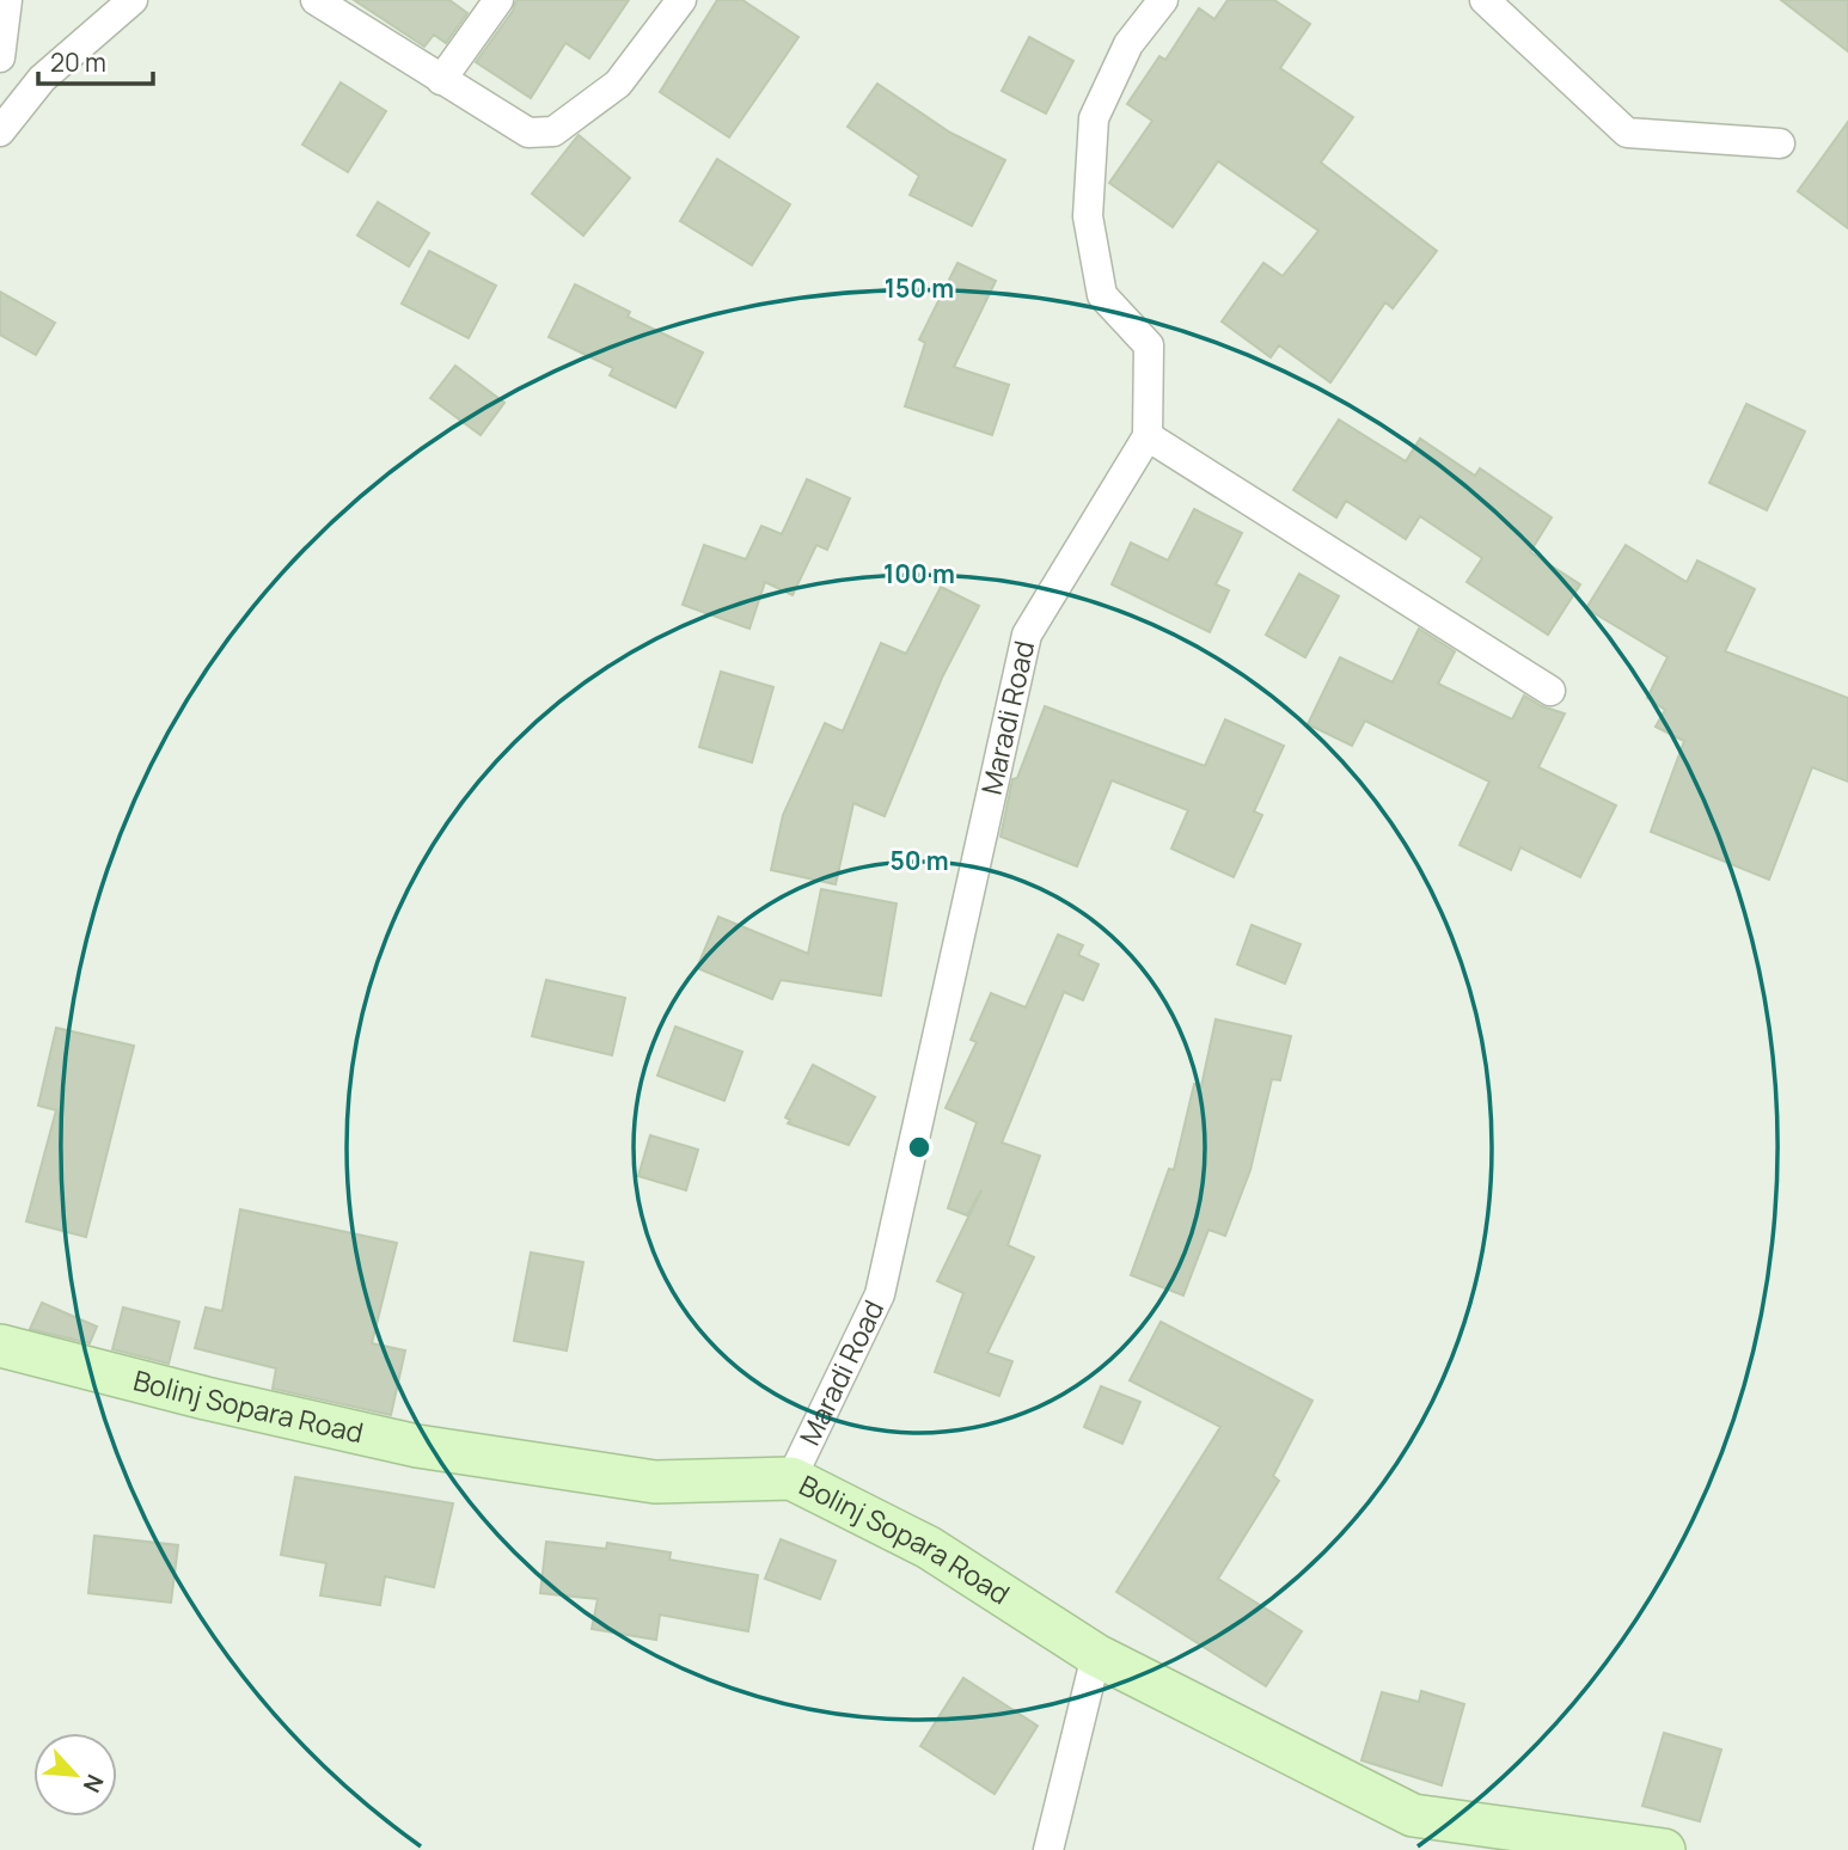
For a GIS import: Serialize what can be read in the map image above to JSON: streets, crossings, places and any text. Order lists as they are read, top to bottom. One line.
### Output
{"streets":{"main road":["Bolinj Sopara Road"],"street":["Maradi Road"]},"crossings":[["Maradi Road","Bolinj Sopara Road"]],"scale_bar":"20 m","north":"bottom right","rings":["150 m","100 m","50 m"]}
